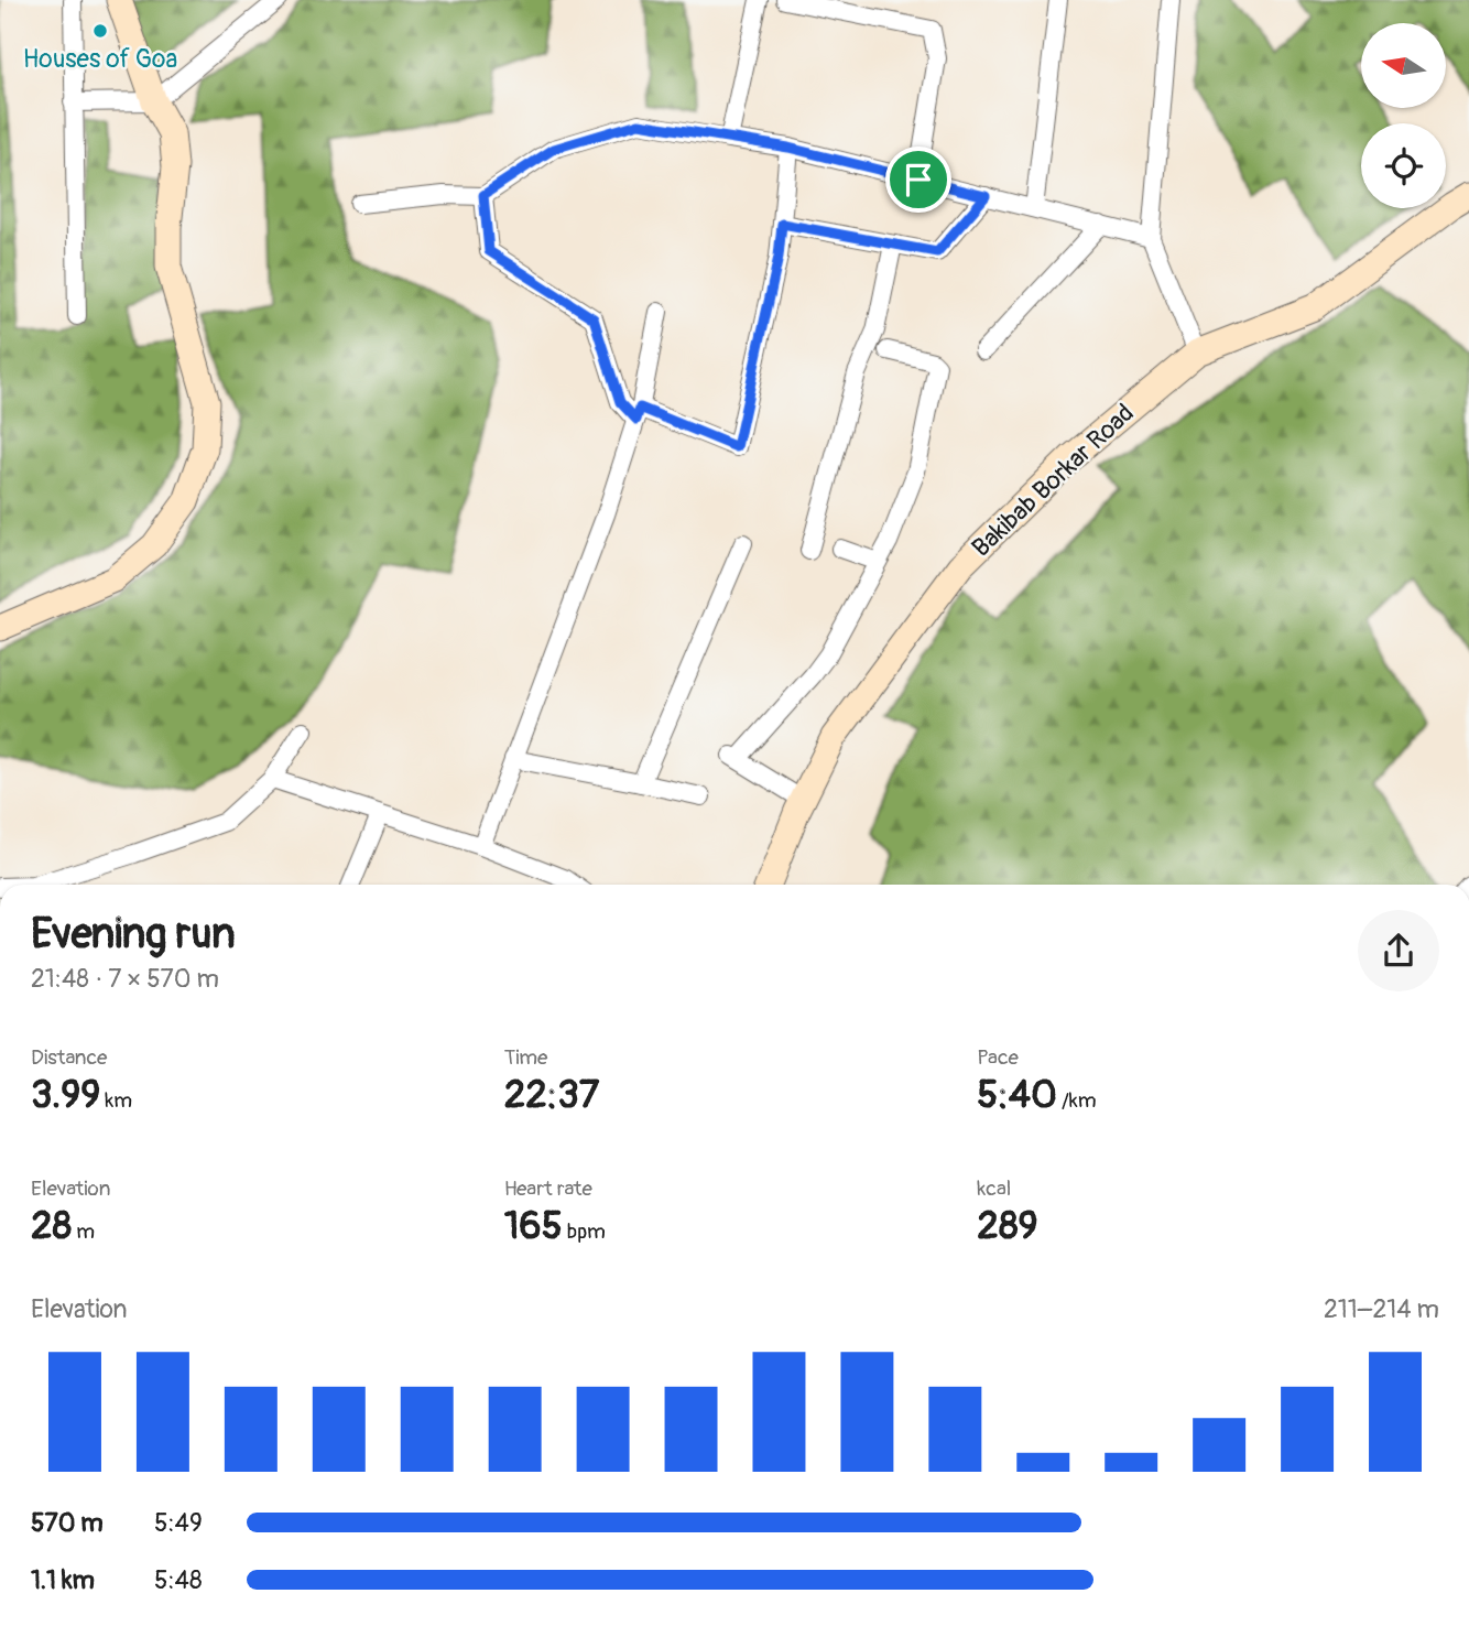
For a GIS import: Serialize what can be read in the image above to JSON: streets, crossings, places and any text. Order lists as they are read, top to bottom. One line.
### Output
{"streets":{"street":["Bakibab Borkar Road"]},"places":["Houses of Goa"],"north":"left","page":{"heading":["Evening run","21:48 · 7 × 570 m"],"stats":[["Distance","3.99 km"],["Time","22:37"],["Pace","5:40 /km"],["Elevation","28 m"],["Heart rate","165 bpm"],["kcal","289"]],"chart":["Elevation","211–214 m"],"list":[{"name":"570 m","note":"5:49"},{"name":"1.1 km","note":"5:48"}]}}
